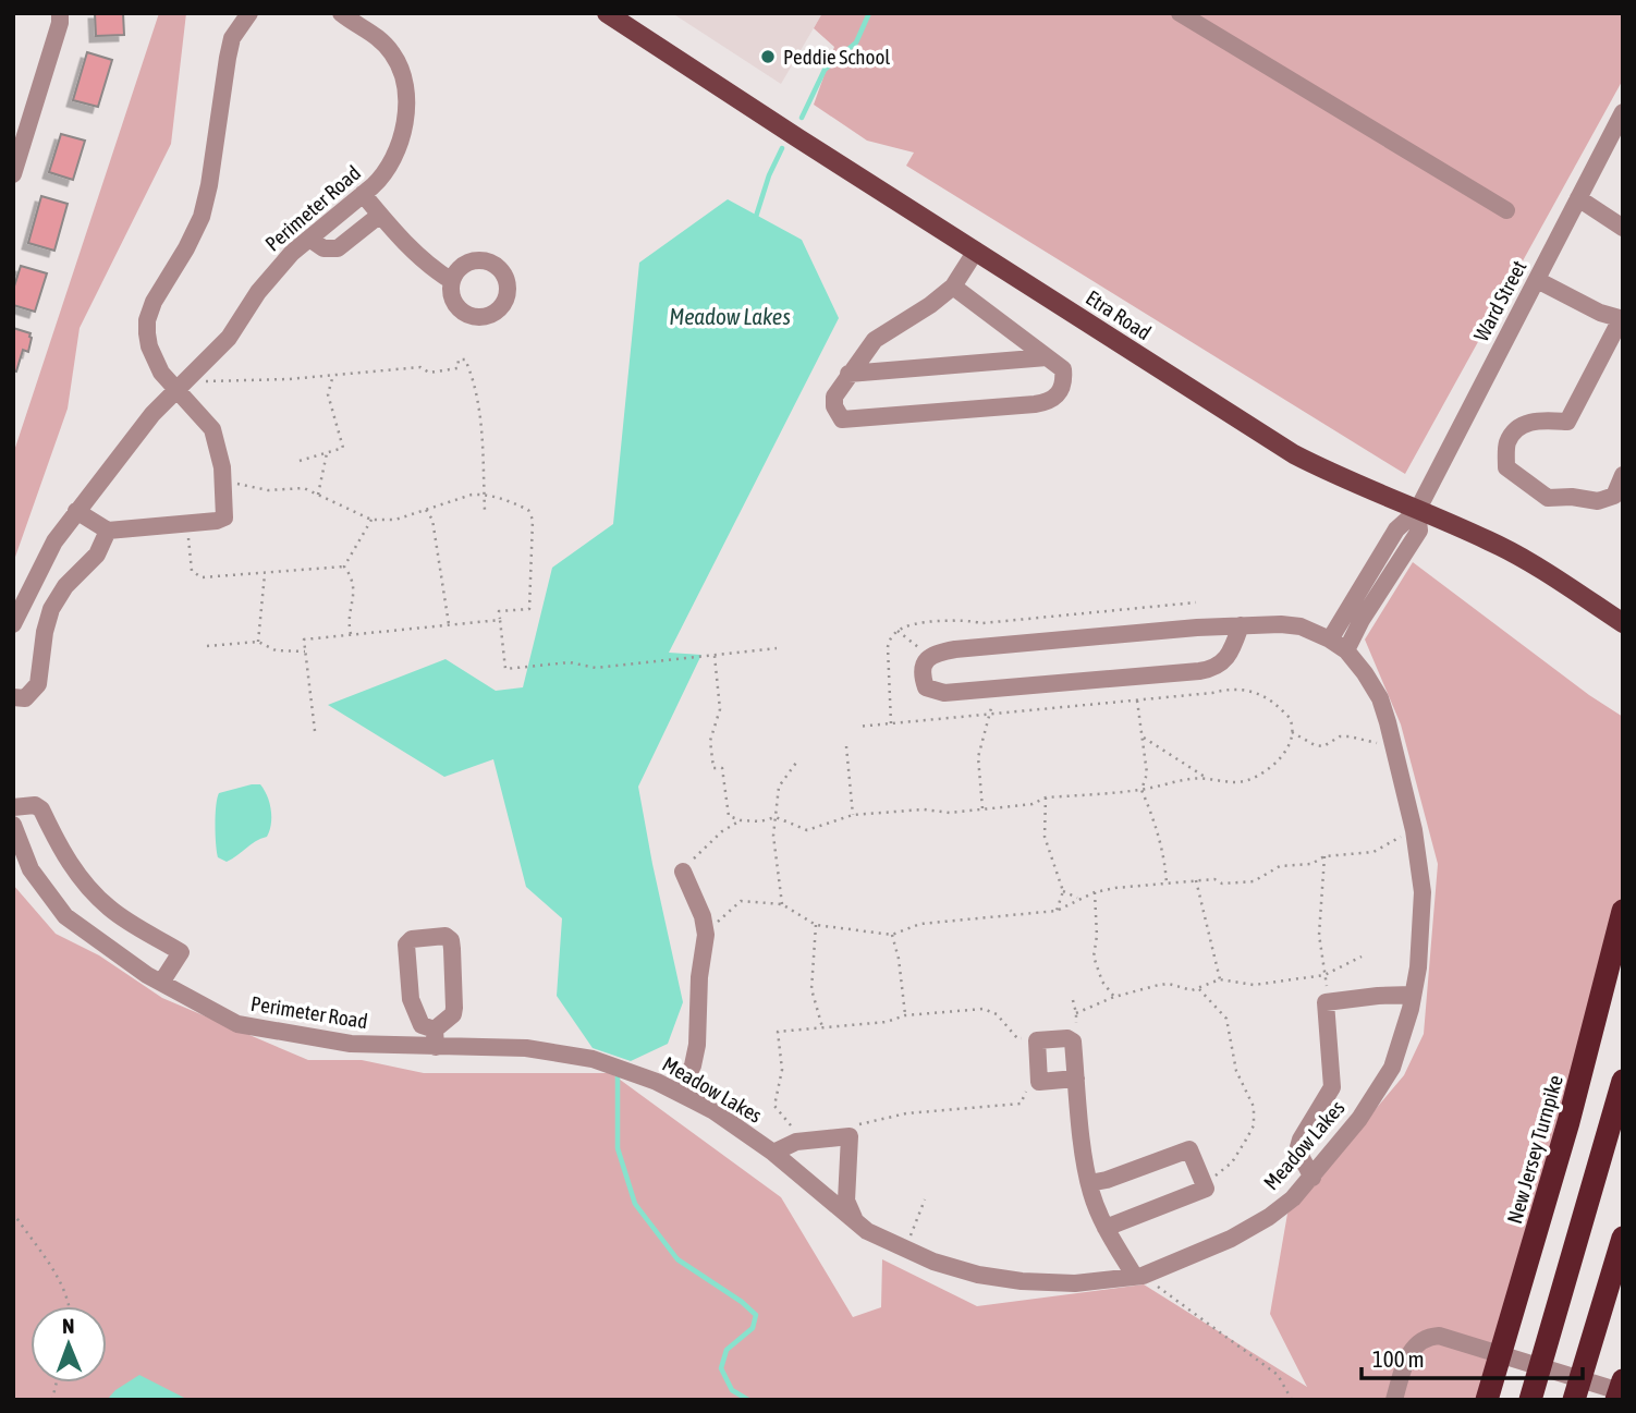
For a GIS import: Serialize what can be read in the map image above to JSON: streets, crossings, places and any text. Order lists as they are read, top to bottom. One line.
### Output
{"streets":{"highway":["New Jersey Turnpike"],"main road":["Etra Road"],"street":["Perimeter Road","Ward Street","Meadow Lakes"]},"crossings":[["Perimeter Road","Meadow Lakes"],["Ward Street","Etra Road"]],"water":["Meadow Lakes"],"places":["Peddie School"],"scale_bar":"100 m","north":"top"}
